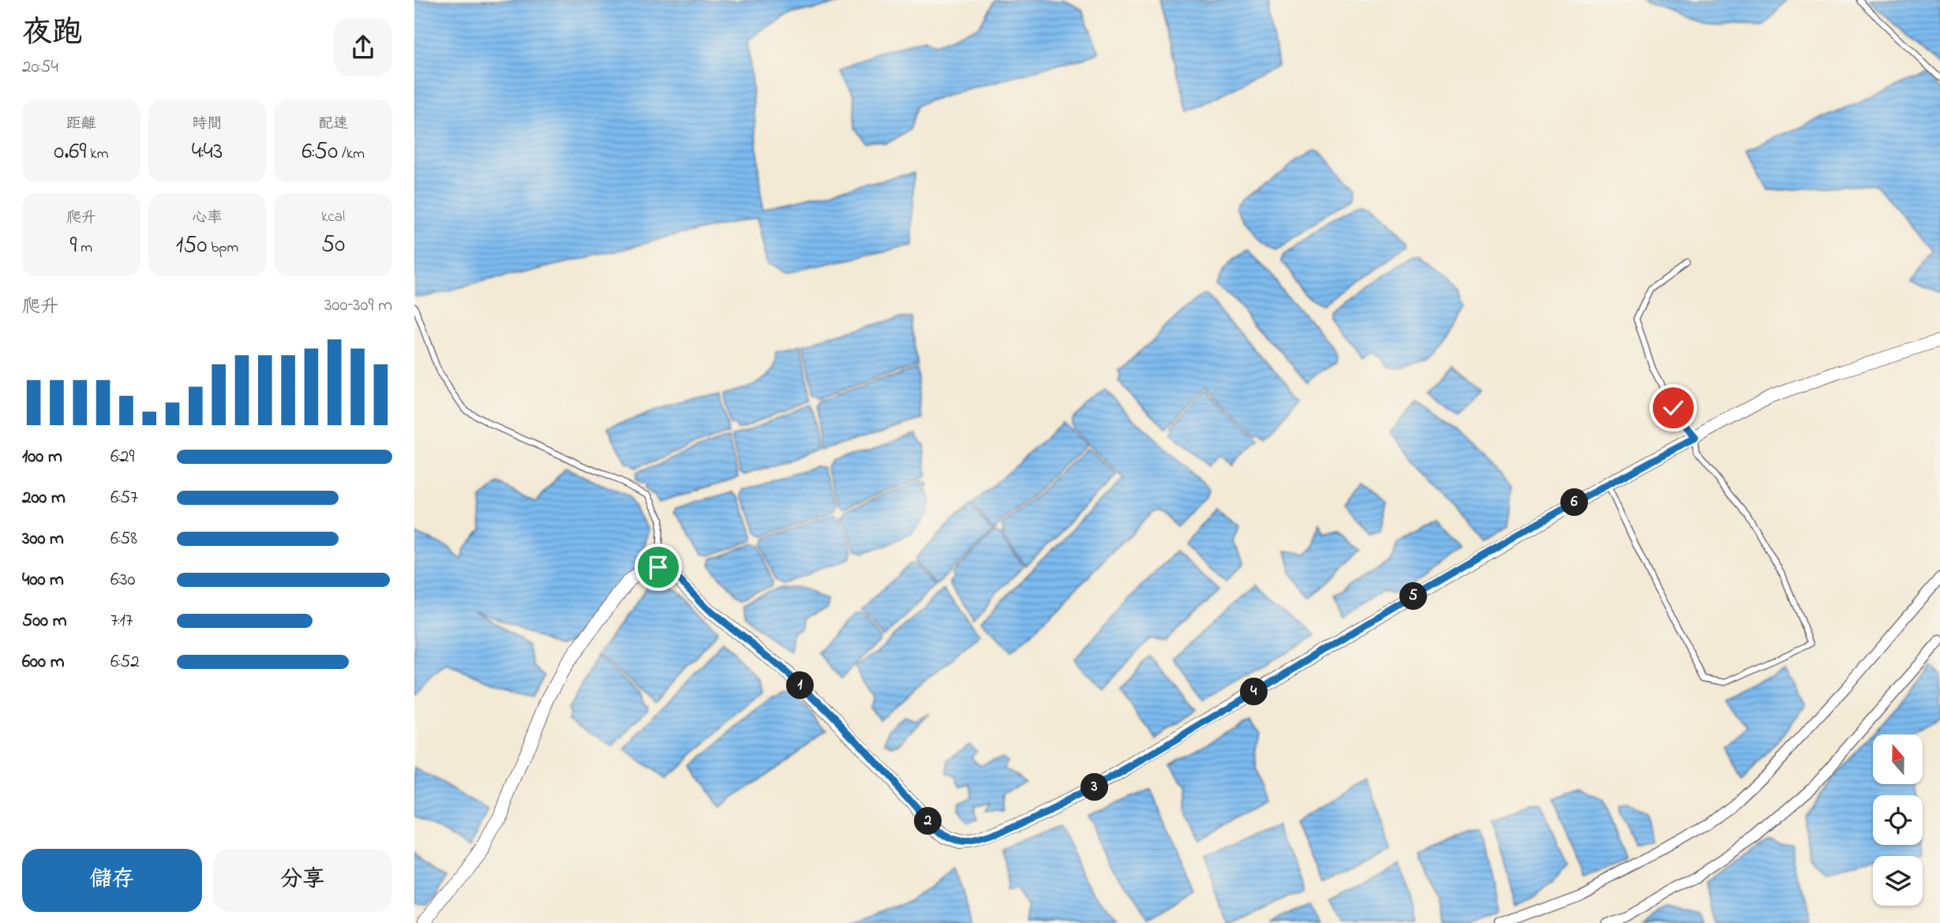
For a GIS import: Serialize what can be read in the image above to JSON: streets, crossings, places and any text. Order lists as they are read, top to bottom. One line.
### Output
{"north":"top","page":{"heading":["夜跑","20:54"],"stats":[["距離","0.69 km"],["時間","4:43"],["配速","6:50 /km"],["爬升","9 m"],["心率","150 bpm"],["kcal","50"]],"chart":["爬升","300–309 m"],"list":[{"name":"100 m","note":"6:29"},{"name":"200 m","note":"6:57"},{"name":"300 m","note":"6:58"},{"name":"400 m","note":"6:30"},{"name":"500 m","note":"7:17"},{"name":"600 m","note":"6:52"}],"pins":["6","5","1","4","3","2"],"buttons":["儲存","分享"]}}
